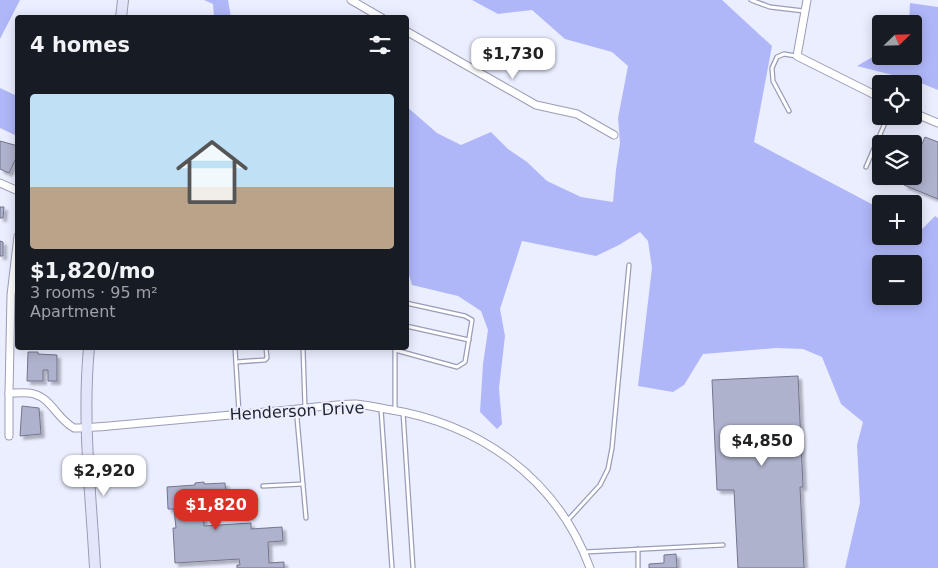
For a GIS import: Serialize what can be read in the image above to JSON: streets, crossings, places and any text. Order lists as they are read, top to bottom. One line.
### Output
{"streets":{"street":["Henderson Drive"]},"north":"top right","page":{"map_buttons":["+","−"],"heading":"4 homes","price":["$1,730","$4,850","$2,920","$1,820"],"list":[{"name":"$1,820/mo","note":"3 rooms · 95 m² · Apartment"}]}}
